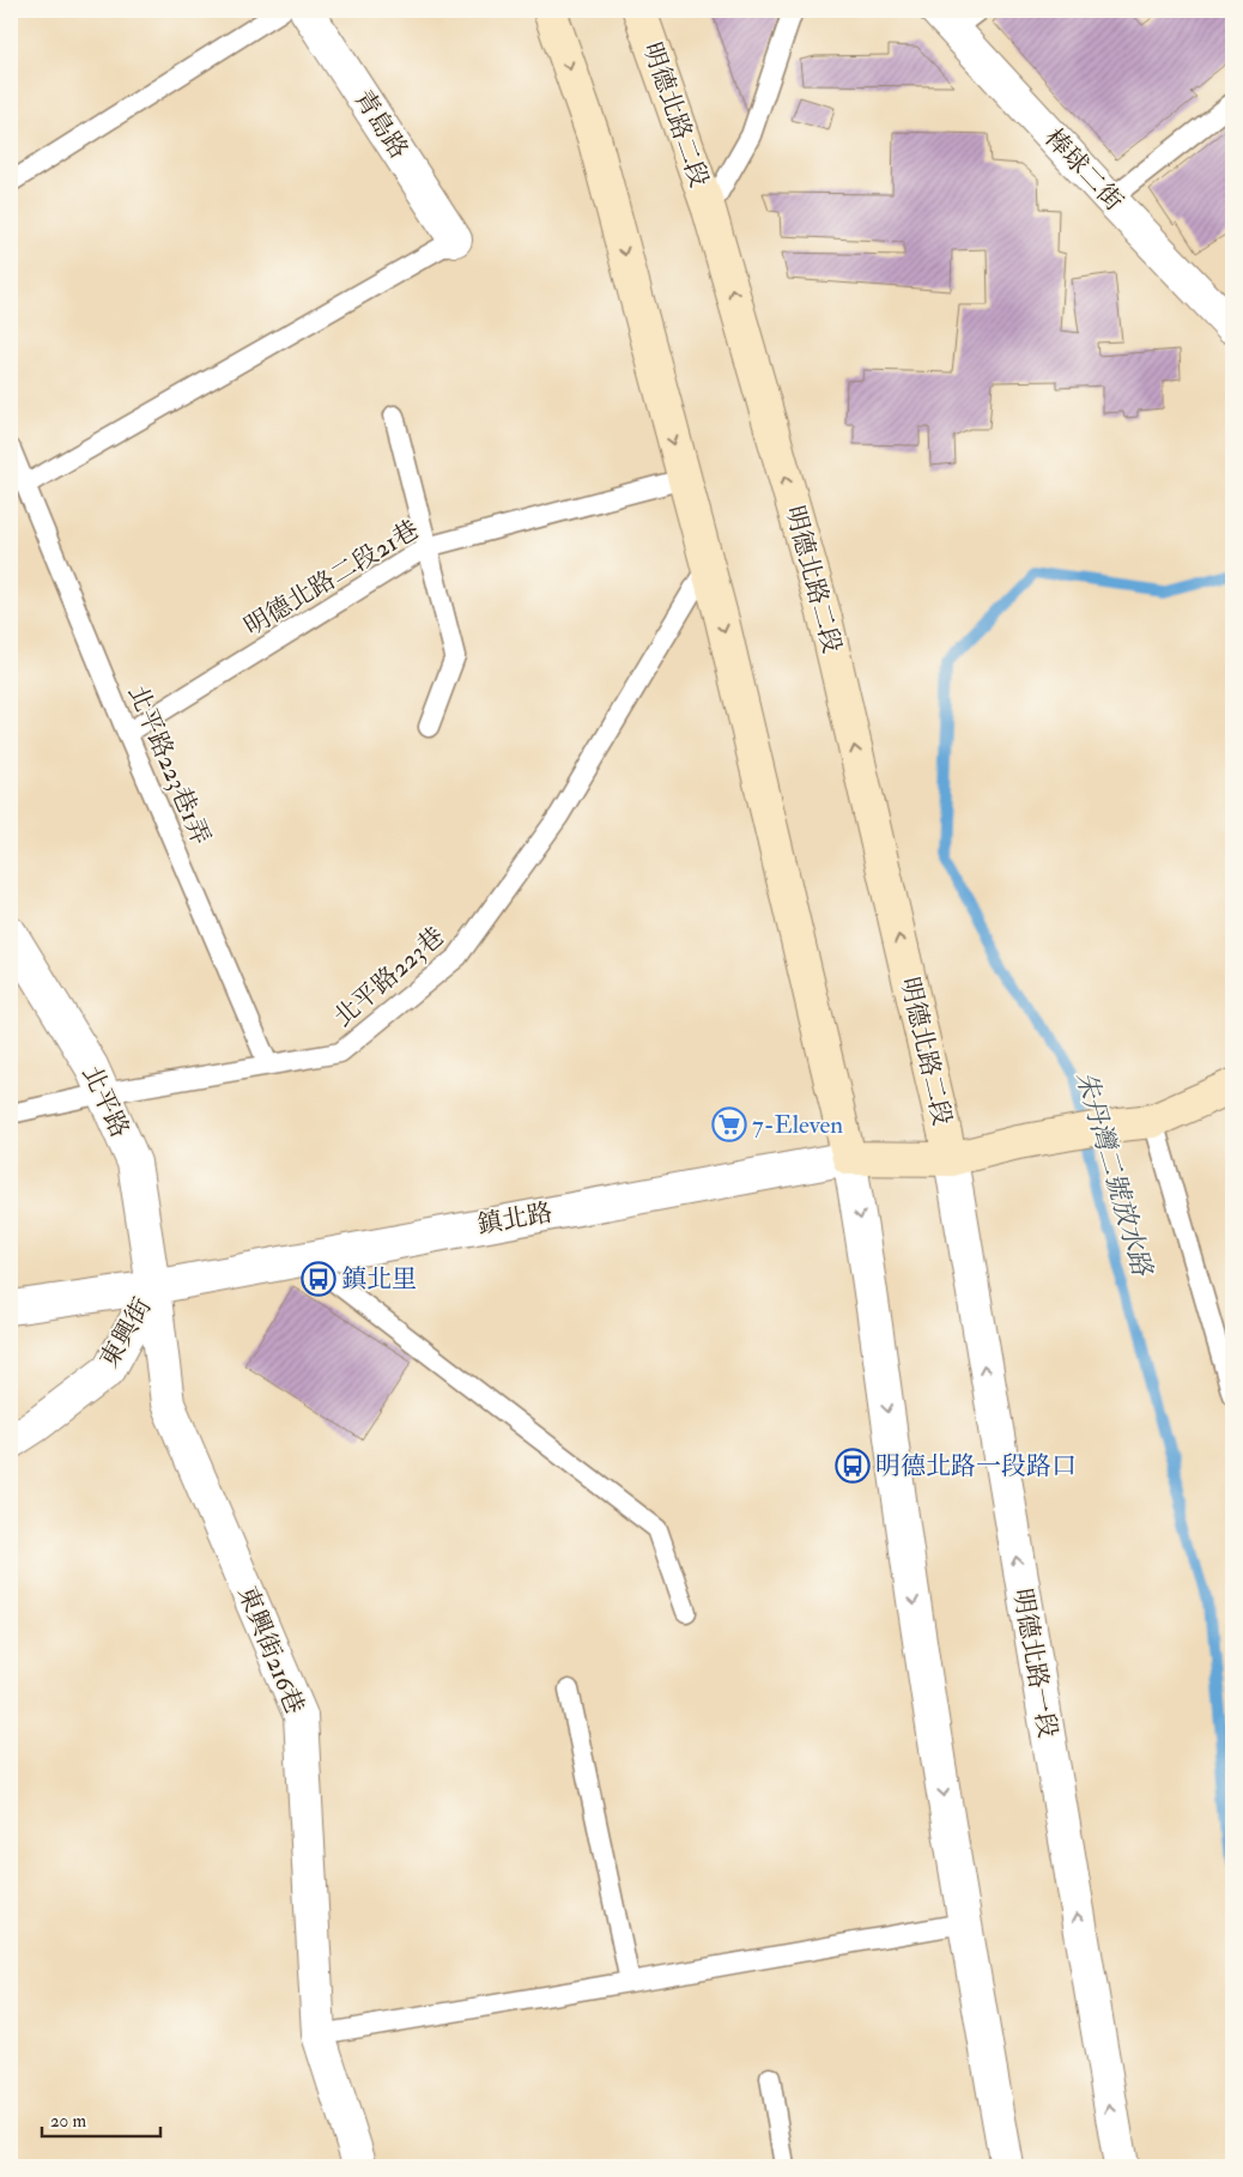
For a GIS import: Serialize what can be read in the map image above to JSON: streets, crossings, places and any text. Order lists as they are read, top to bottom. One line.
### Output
{"streets":{"main road":["明德北路二段","鎮北路"],"street":["青島路","棒球二街","北平路","東興街","東興街216巷","明德北路一段"],"lane":["明德北路二段21巷","北平路223巷1弄","北平路223巷"]},"crossings":[["明德北路二段","鎮北路"],["明德北路二段","明德北路一段"],["明德北路二段21巷","北平路223巷1弄"],["北平路223巷1弄","北平路223巷"],["北平路223巷","北平路"],["北平路","鎮北路"],["北平路","東興街"],["北平路","東興街216巷"],["鎮北路","東興街"],["鎮北路","東興街216巷"],["鎮北路","明德北路一段"],["東興街","東興街216巷"]],"water":["朱丹灣二號放水路"],"places":{"supermarket":["7-Eleven"],"bus stop":["鎮北里","明德北路一段路口"]},"scale_bar":"20 m"}
